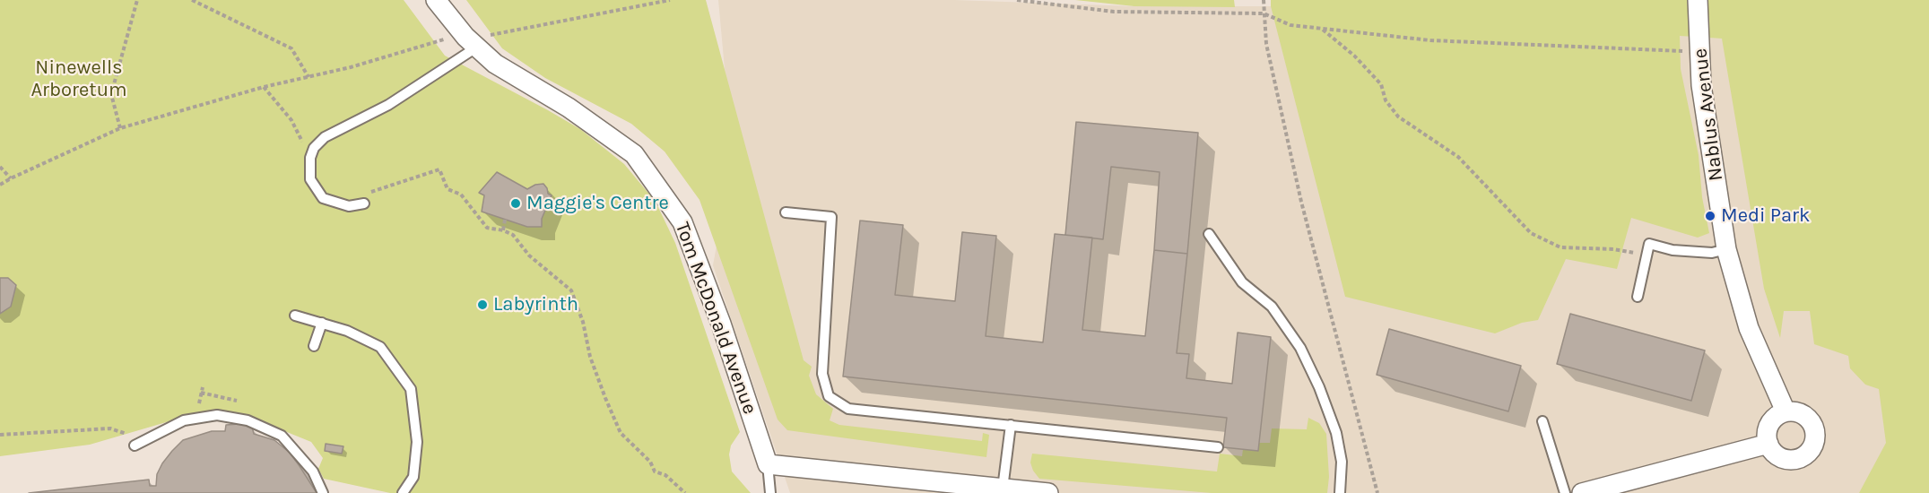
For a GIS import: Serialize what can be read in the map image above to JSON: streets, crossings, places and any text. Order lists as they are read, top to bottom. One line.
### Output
{"streets":{"street":["Nablus Avenue","Tom McDonald Avenue"]},"parks":["Ninewells Arboretum"],"places":["Maggie's Centre","Medi Park","Labyrinth"]}
